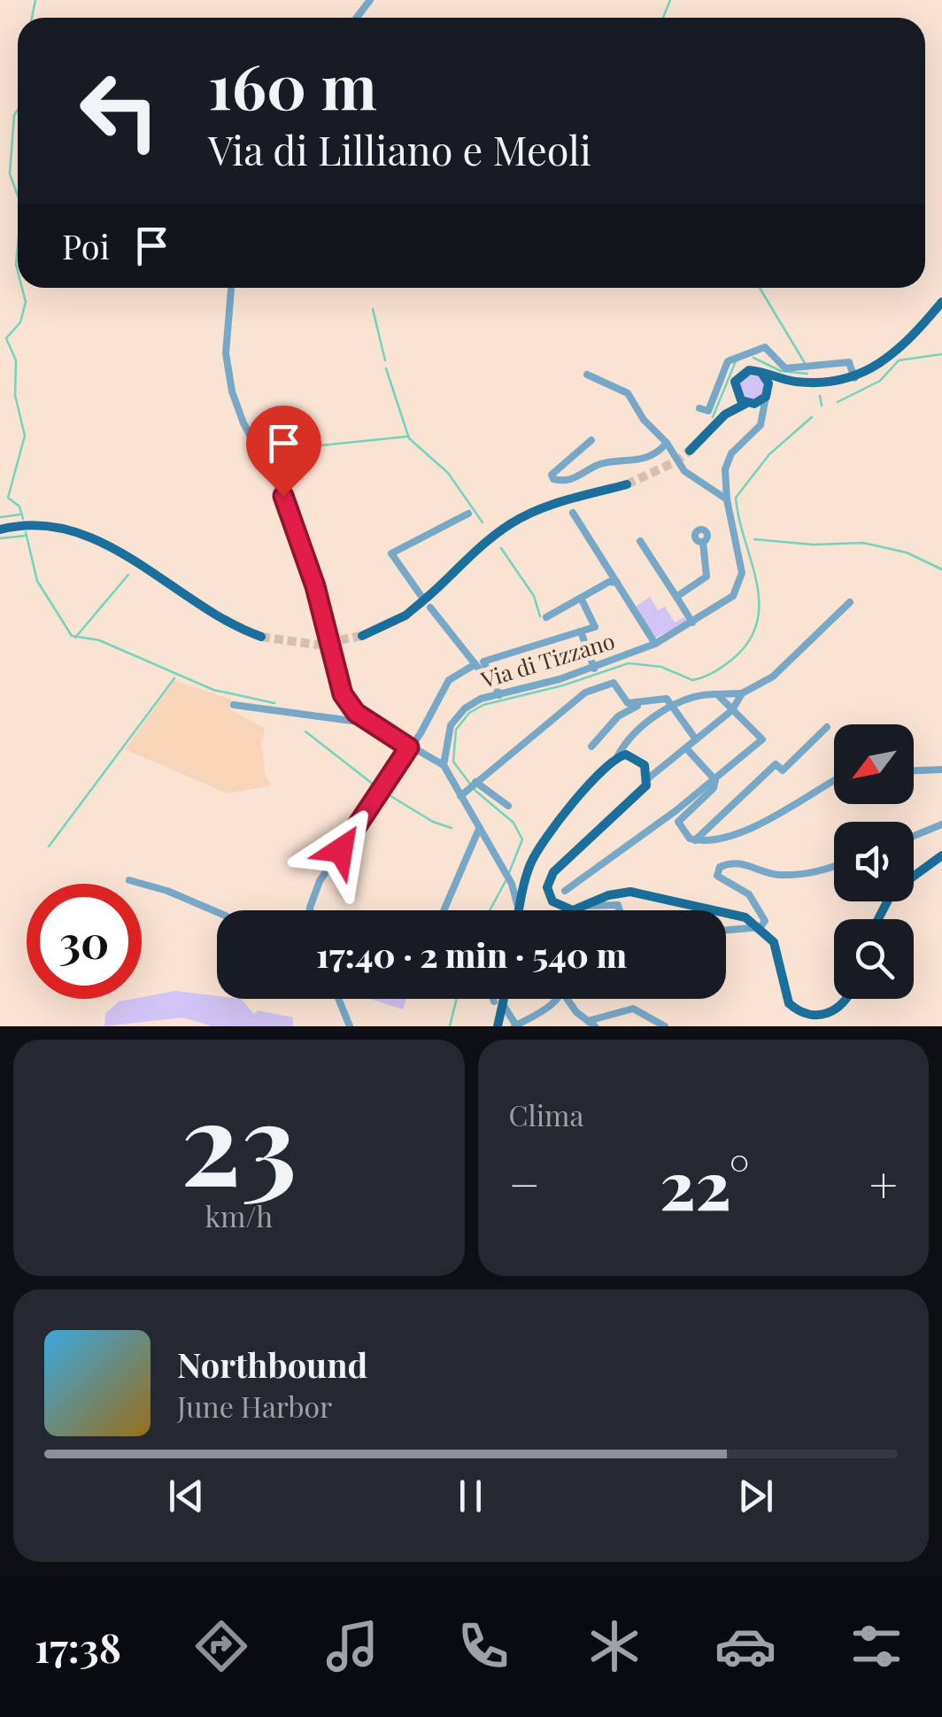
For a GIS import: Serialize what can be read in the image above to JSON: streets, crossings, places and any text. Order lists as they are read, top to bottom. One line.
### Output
{"streets":{"street":["Via di Tizzano"]},"north":"bottom left","page":{"turn":["160 m","Via di Lilliano e Meoli"],"then":"Poi","limit":"30","trip":"17:40 · 2 min · 540 m","tile":[["23","km/h"],"Clima"],"heat":["−","22°","+"],"song":["Northbound","June Harbor"],"tabs":"17:38"}}
